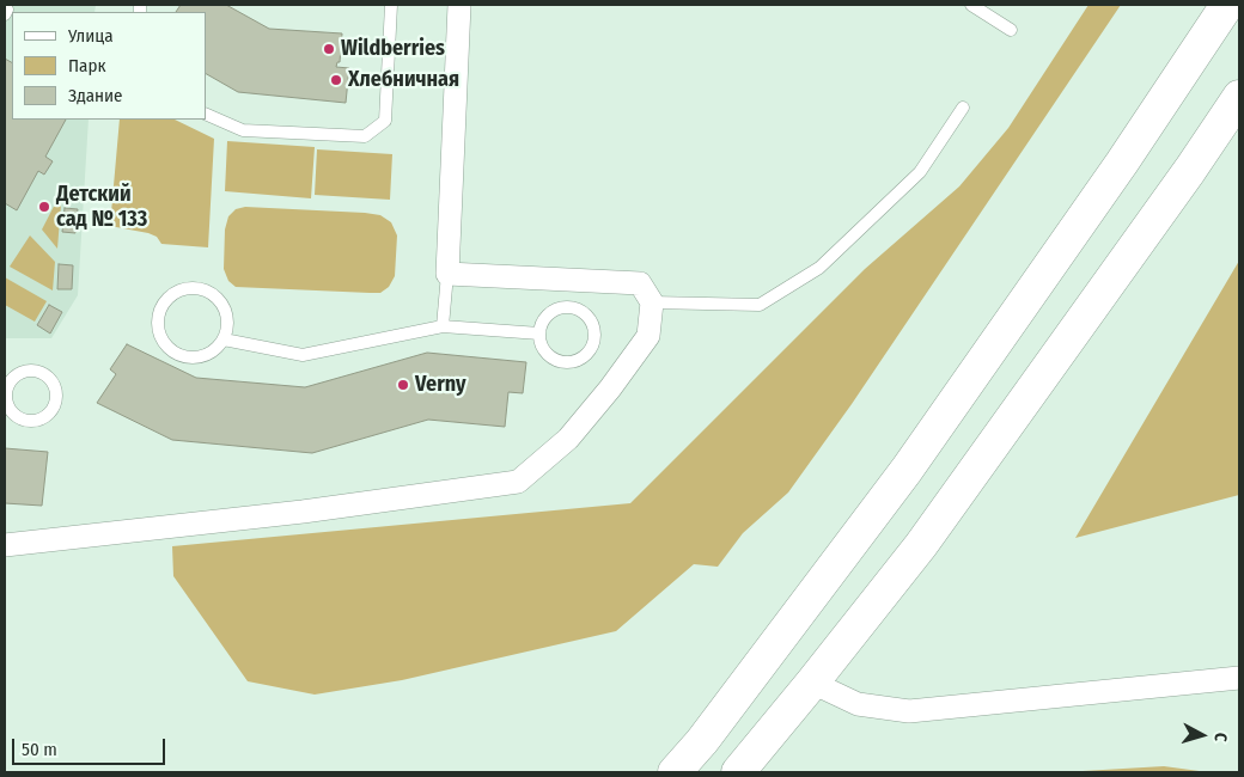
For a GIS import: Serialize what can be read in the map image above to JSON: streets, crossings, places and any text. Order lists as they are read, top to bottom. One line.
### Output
{"places":["Wildberries","Хлебничная","Детский сад № 133","Verny"],"legend":["Улица","Парк","Здание"],"scale_bar":"50 m","north":"right"}
